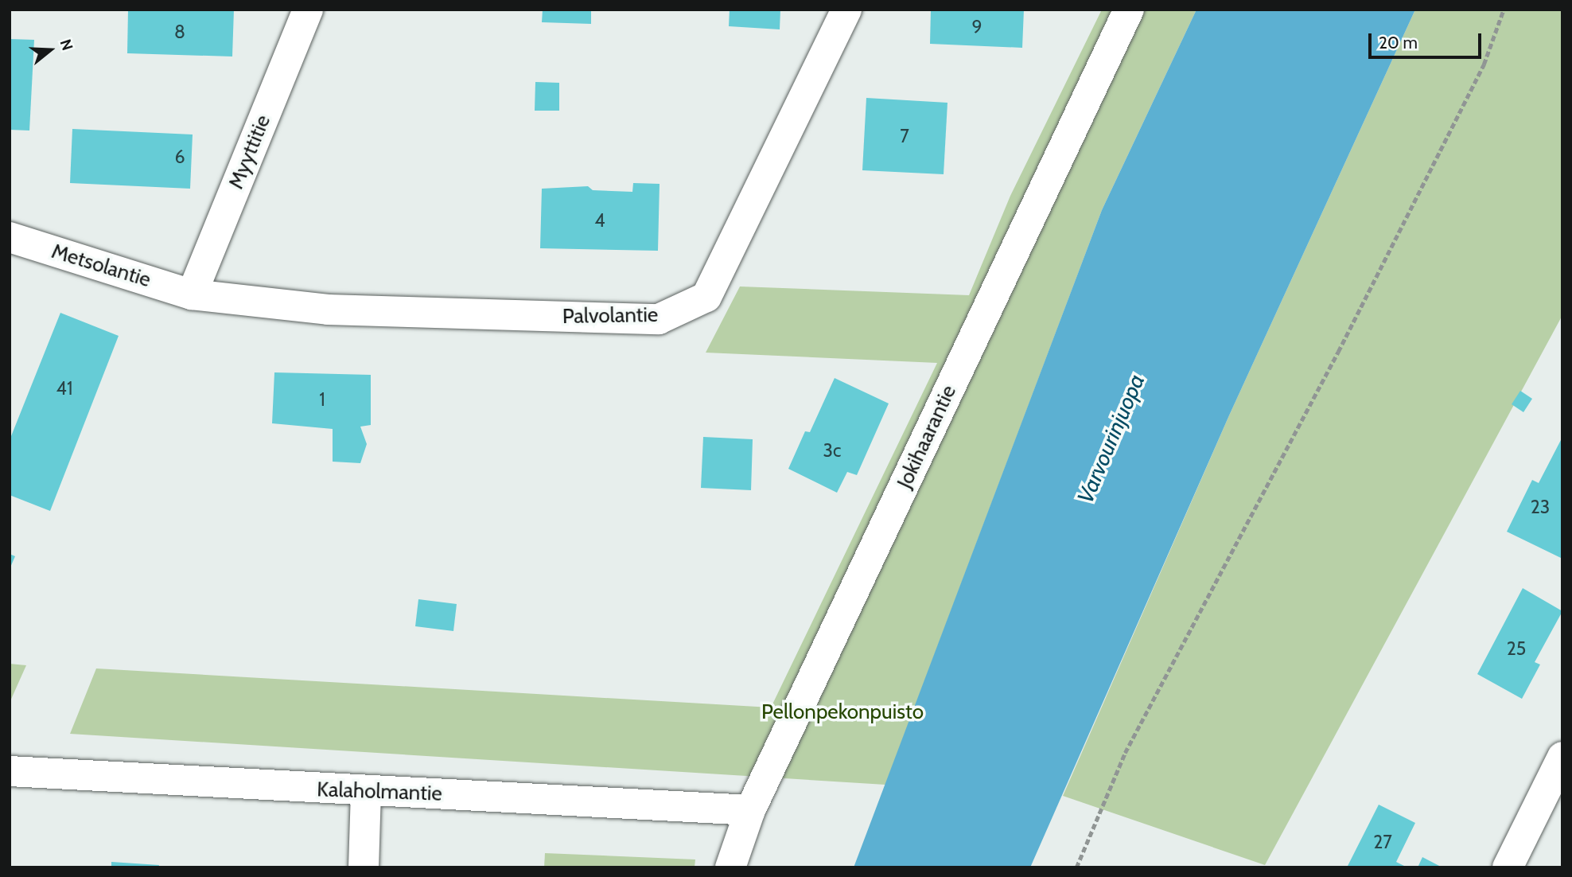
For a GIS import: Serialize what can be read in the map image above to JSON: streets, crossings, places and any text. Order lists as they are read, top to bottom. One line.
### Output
{"streets":{"street":["Myyttitie","Metsolantie","Palvolantie","Jokihaarantie","Kalaholmantie"]},"crossings":[["Myyttitie","Metsolantie"],["Myyttitie","Palvolantie"],["Metsolantie","Palvolantie"],["Jokihaarantie","Kalaholmantie"]],"water":["Varvourinjuopa"],"parks":["Pellonpekonpuisto"],"house_numbers":["9","8","7","6","4","41","1","3c","23","25","27"],"scale_bar":"20 m","north":"right"}
